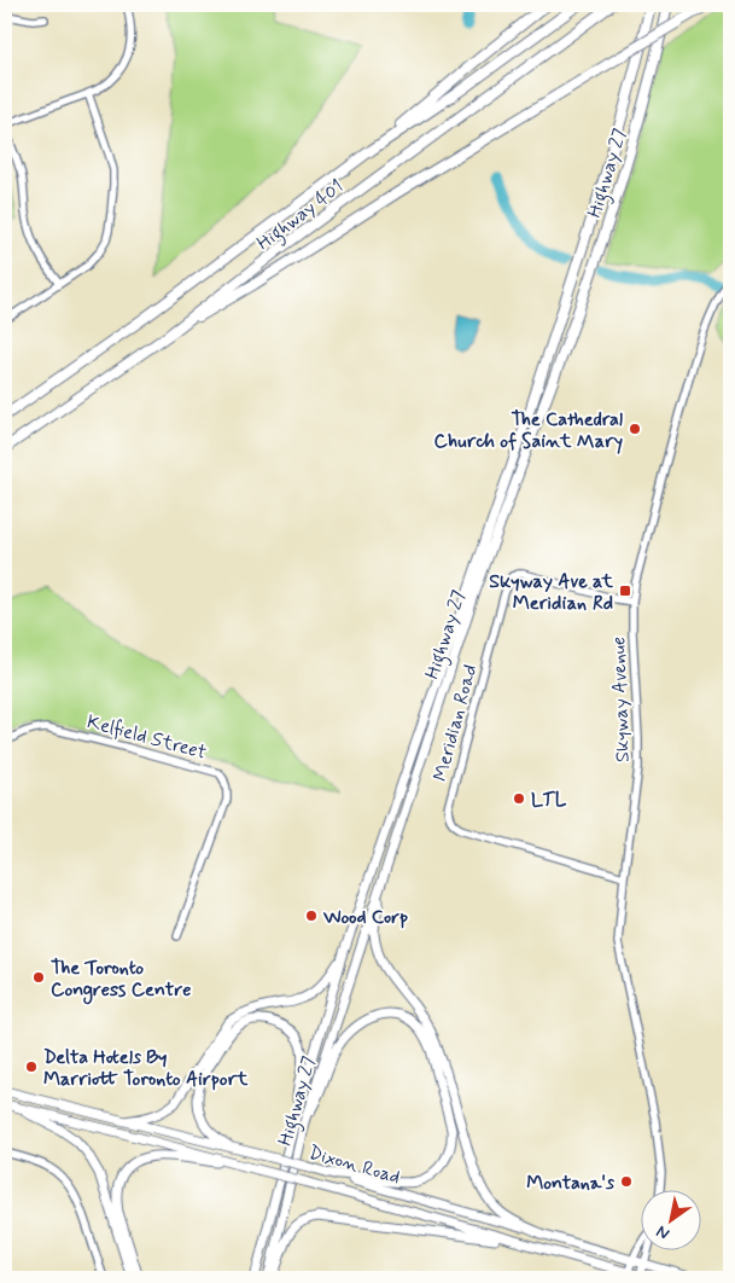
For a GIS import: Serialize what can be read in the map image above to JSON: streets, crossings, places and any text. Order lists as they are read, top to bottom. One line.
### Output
{"streets":{"highway":["Highway 27","Highway 401"],"main road":["Dixon Road"],"street":["Skyway Avenue","Meridian Road","Kelfield Street"]},"crossings":[["Skyway Avenue","Meridian Road"]],"places":{"other":["The Cathedral Church of Saint Mary","LTL","Wood Corp","The Toronto Congress Centre","Delta Hotels By Marriott Toronto Airport","Montana's"],"transit":["Skyway Ave at Meridian Rd"]},"north":"bottom left"}
